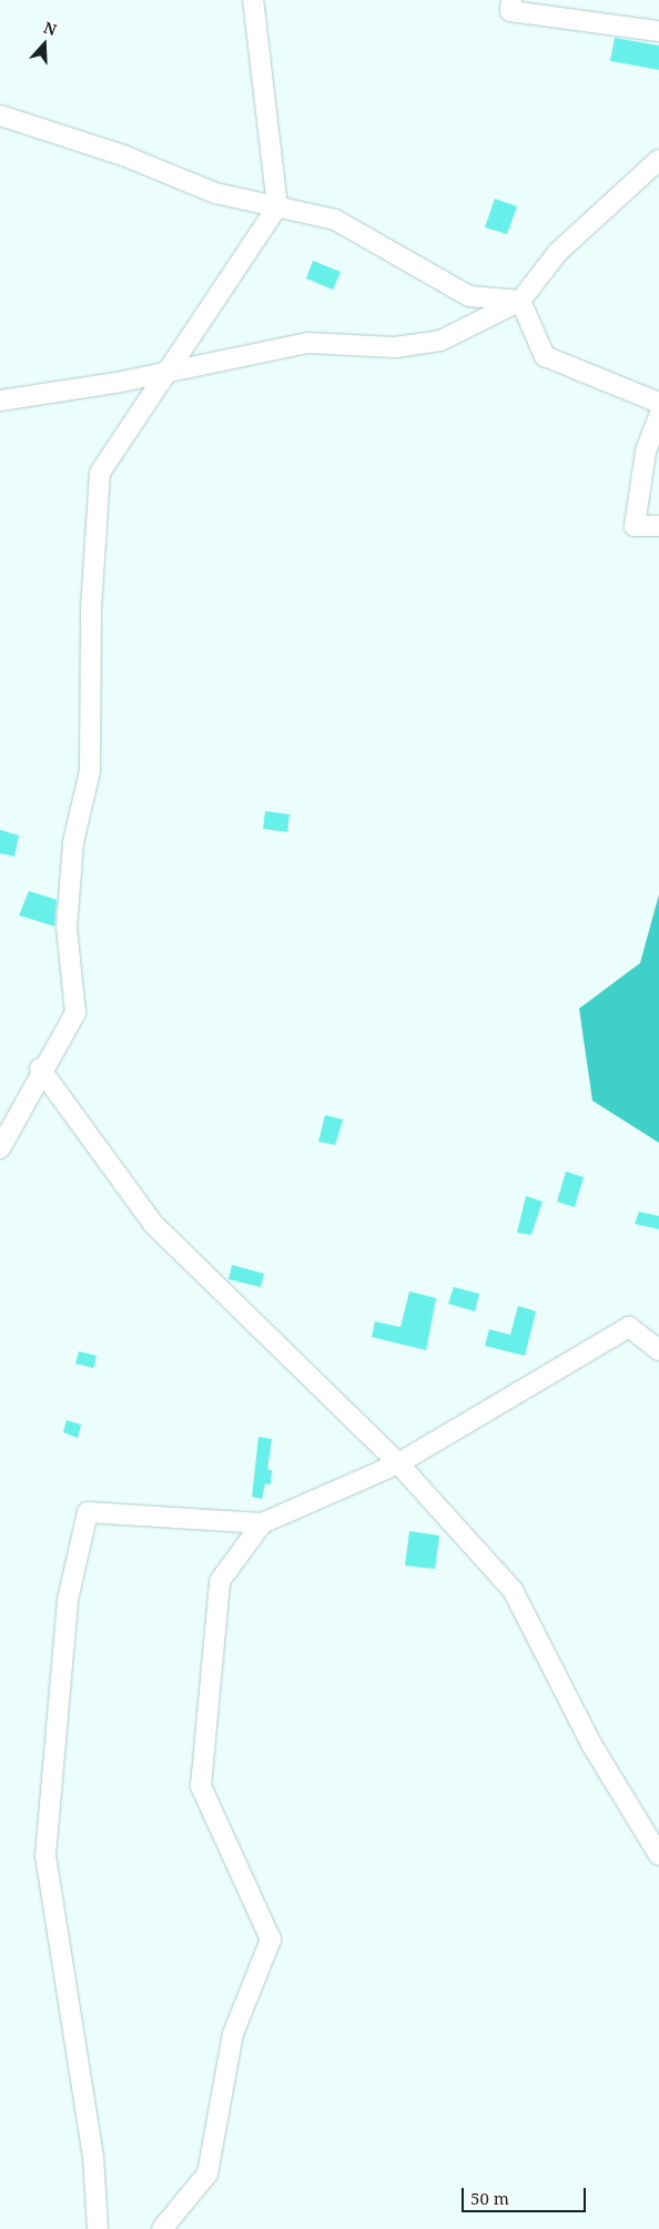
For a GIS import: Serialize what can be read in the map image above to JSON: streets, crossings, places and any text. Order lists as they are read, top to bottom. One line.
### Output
{"scale_bar":"50 m","north":"top"}
